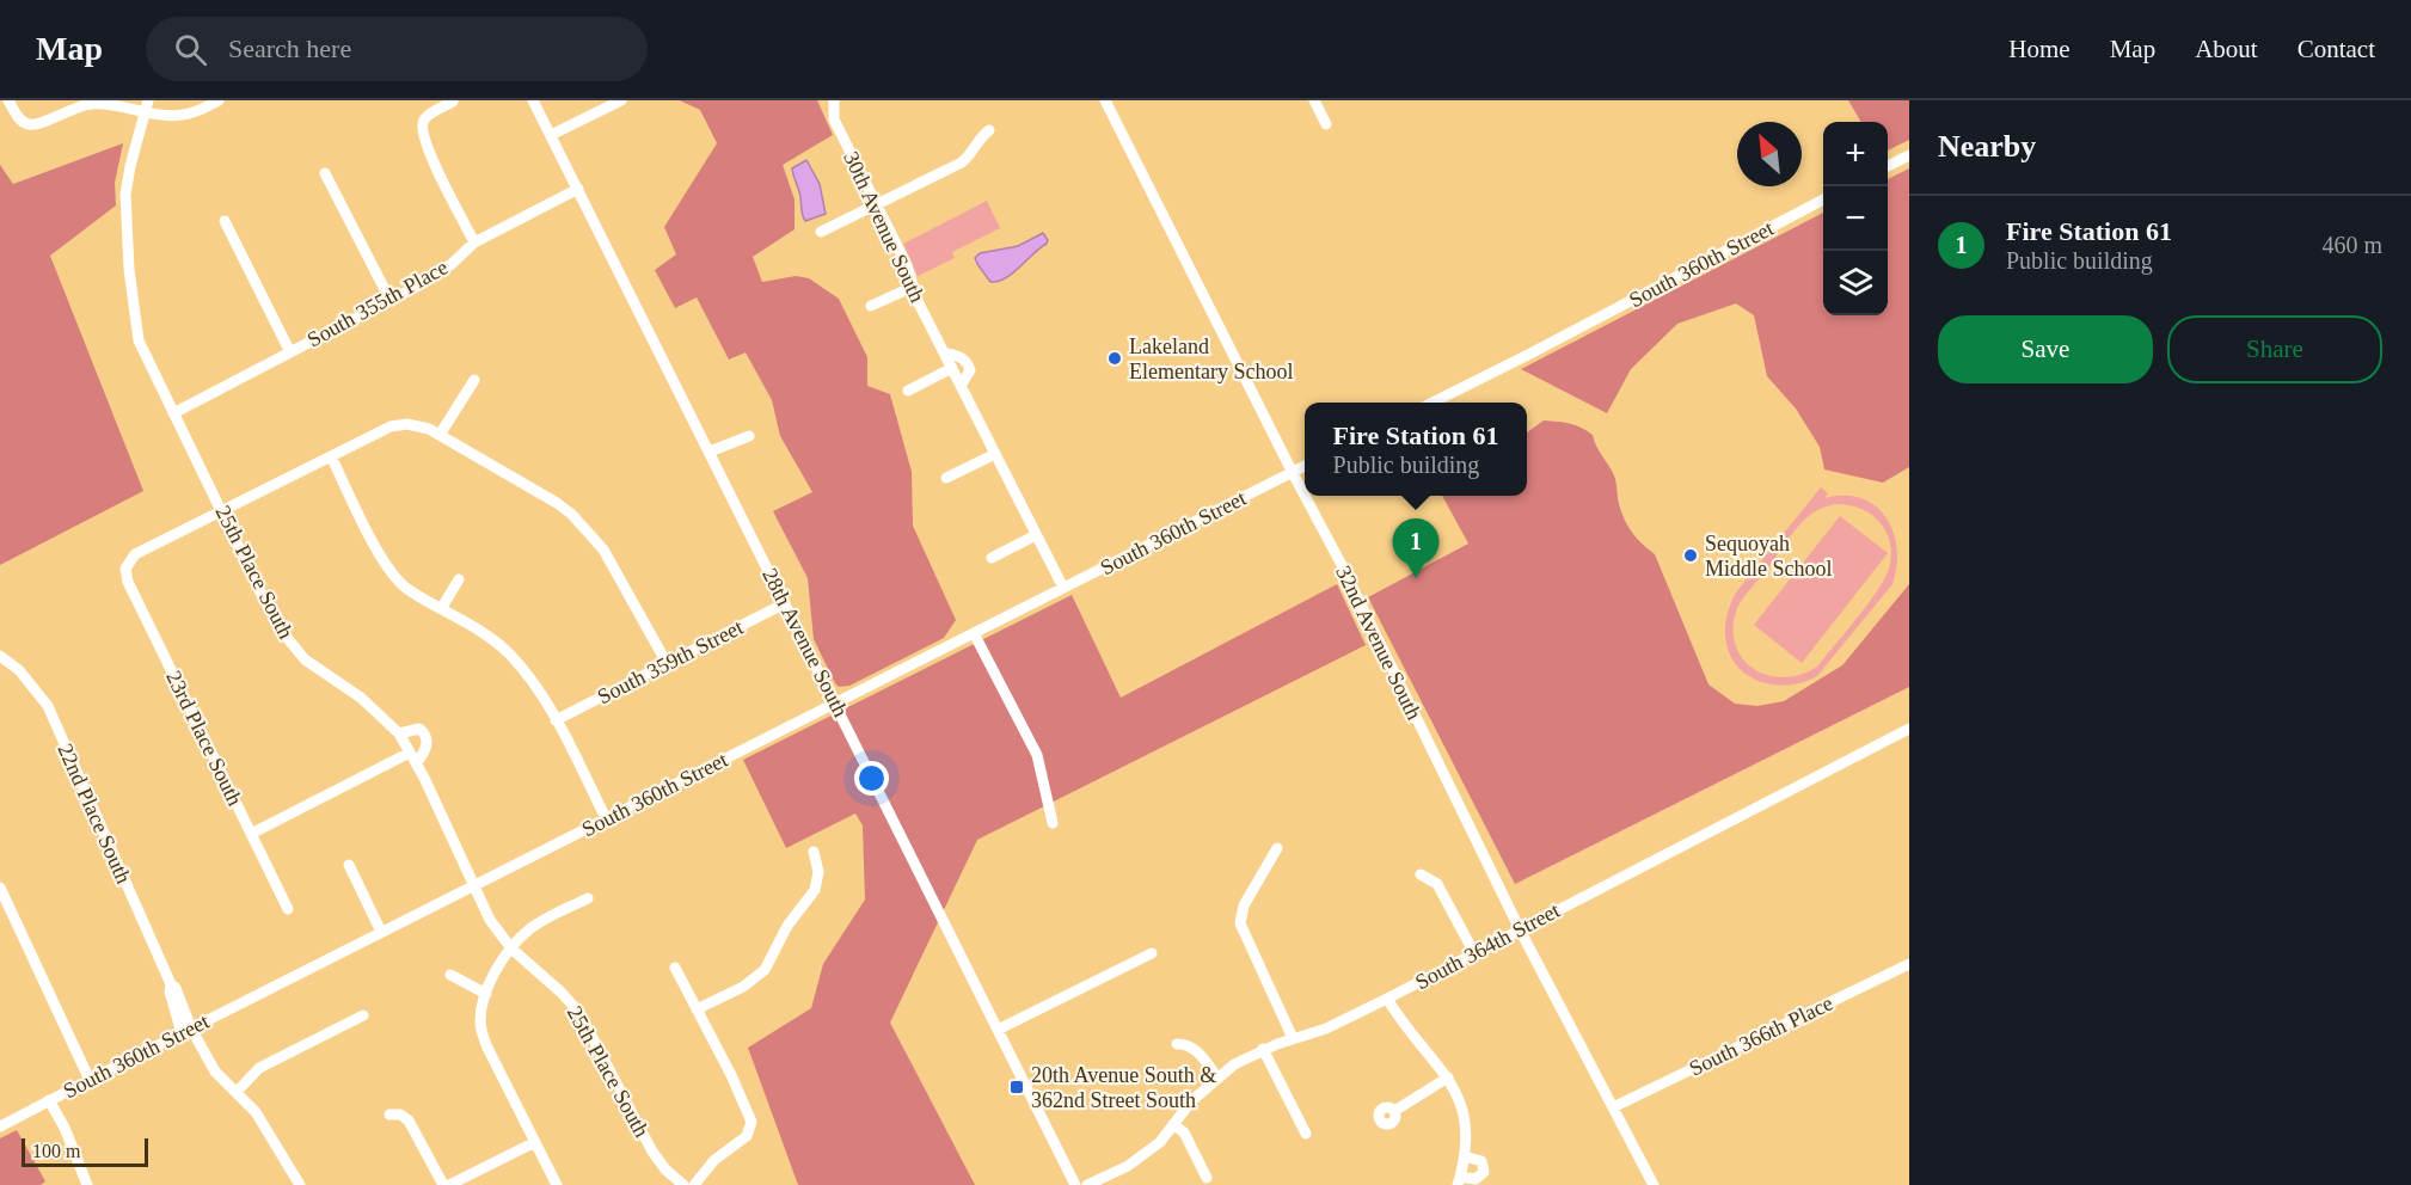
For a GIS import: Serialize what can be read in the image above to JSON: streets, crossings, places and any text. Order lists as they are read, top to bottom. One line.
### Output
{"streets":{"street":["30th Avenue South","South 360th Street","South 355th Place","25th Place South","28th Avenue South","32nd Avenue South","South 359th Street","23rd Place South","22nd Place South","South 364th Street","South 366th Place"]},"crossings":[["30th Avenue South","South 360th Street"],["South 360th Street","25th Place South"],["South 360th Street","28th Avenue South"],["South 360th Street","32nd Avenue South"],["South 360th Street","22nd Place South"],["South 355th Place","25th Place South"],["South 355th Place","28th Avenue South"],["25th Place South","23rd Place South"],["28th Avenue South","South 359th Street"],["32nd Avenue South","South 364th Street"],["32nd Avenue South","South 366th Place"]],"places":{"other":["Lakeland Elementary School","Sequoyah Middle School"],"transit":["20th Avenue South & 362nd Street South"]},"scale_bar":"100 m","north":"top left","page":{"header":"Map","search":"Search here","nav":["Home","Map","About","Contact"],"heading":"Nearby","map_buttons":["+","−"],"list":[{"mark":"1","name":"Fire Station 61","note":"Public building","value":"460 m"}],"buttons":["Save","Share"],"popup":["Fire Station 61","Public building"],"pins":"1","scale":"100 m"}}
